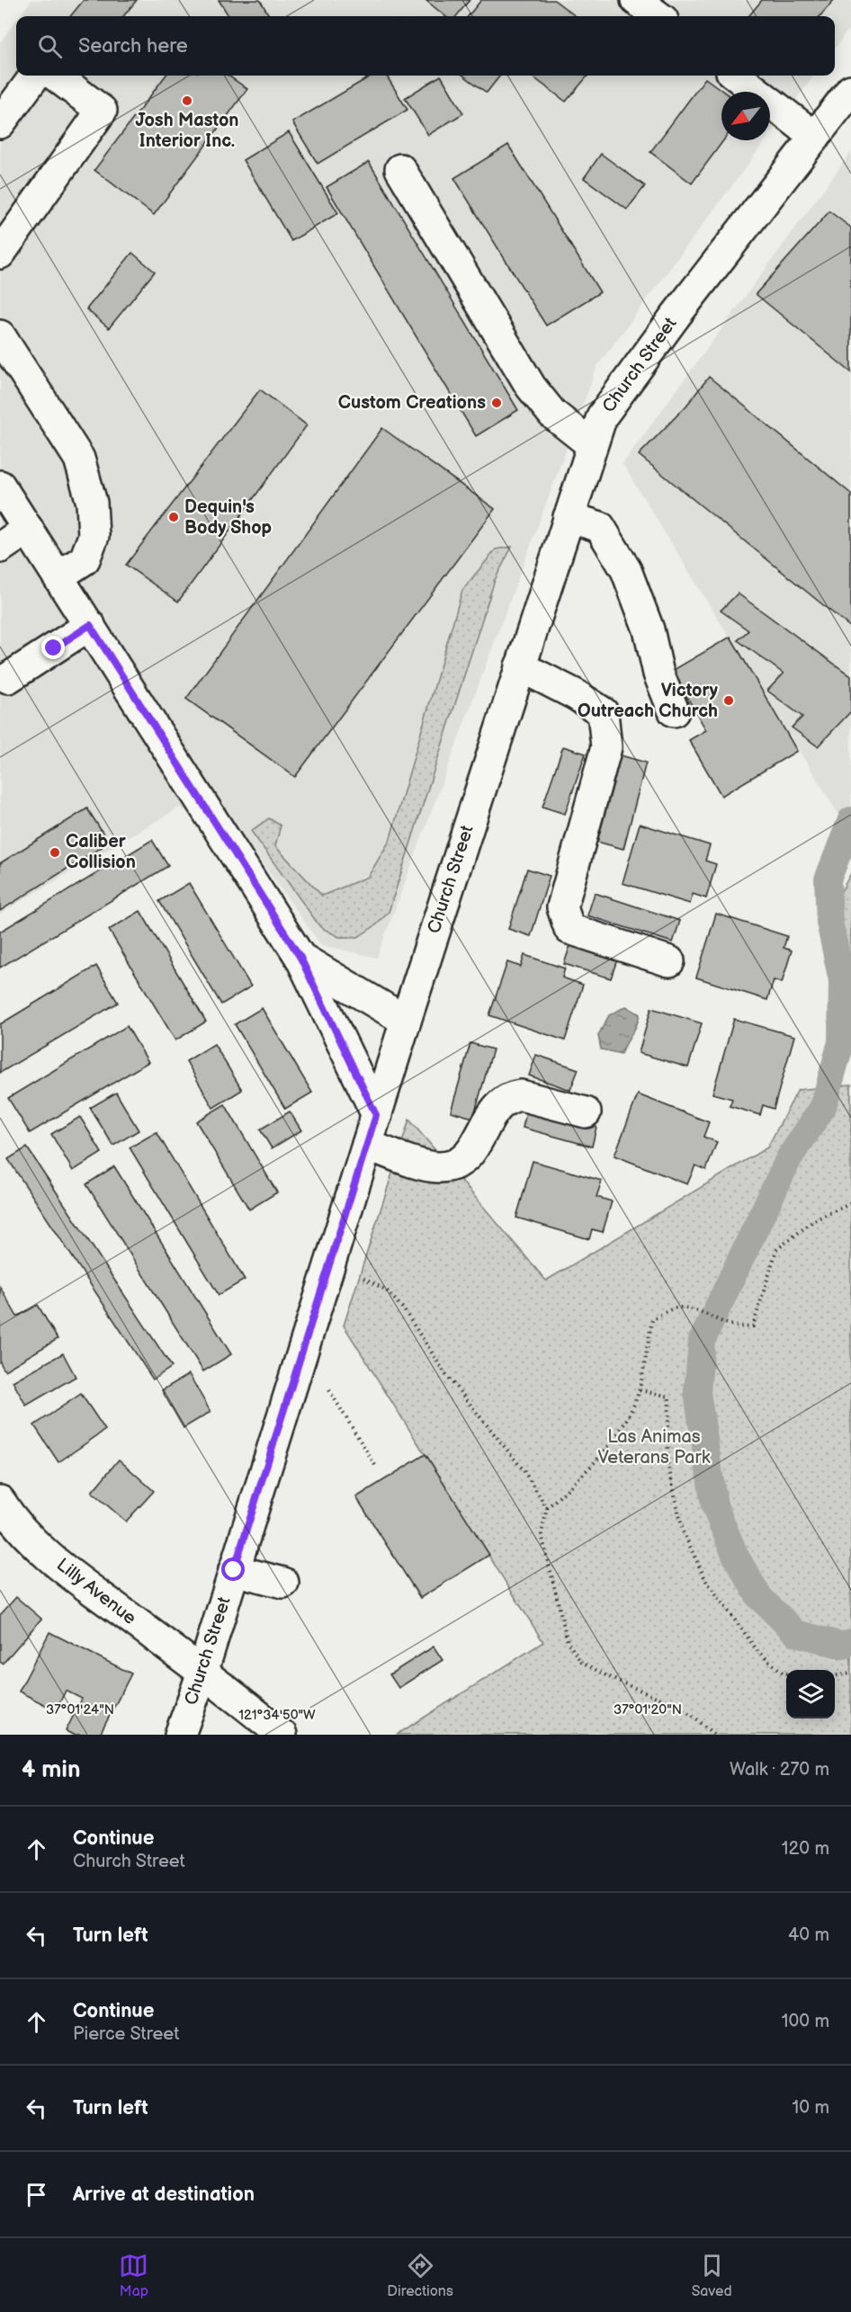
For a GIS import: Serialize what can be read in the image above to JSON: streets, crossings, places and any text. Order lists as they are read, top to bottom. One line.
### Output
{"streets":{"street":["Church Street","Lilly Avenue"]},"crossings":[["Church Street","Lilly Avenue"]],"parks":["Las Animas Veterans Park"],"places":["Josh Maston Interior Inc.","Custom Creations","Dequin's Body Shop","Victory Outreach Church","Caliber Collision"],"north":"bottom left","page":{"search":"Search here","heading":["4 min","Walk · 270 m"],"list":[["Continue","Church Street","120 m"],["Turn left","40 m"],["Continue","Pierce Street","100 m"],["Turn left","10 m"],"Arrive at destination"],"nav":["Map","Directions","Saved"]},"coordinates":["37°01'24\"N","37°01'20\"N","121°34'50\"W"]}
